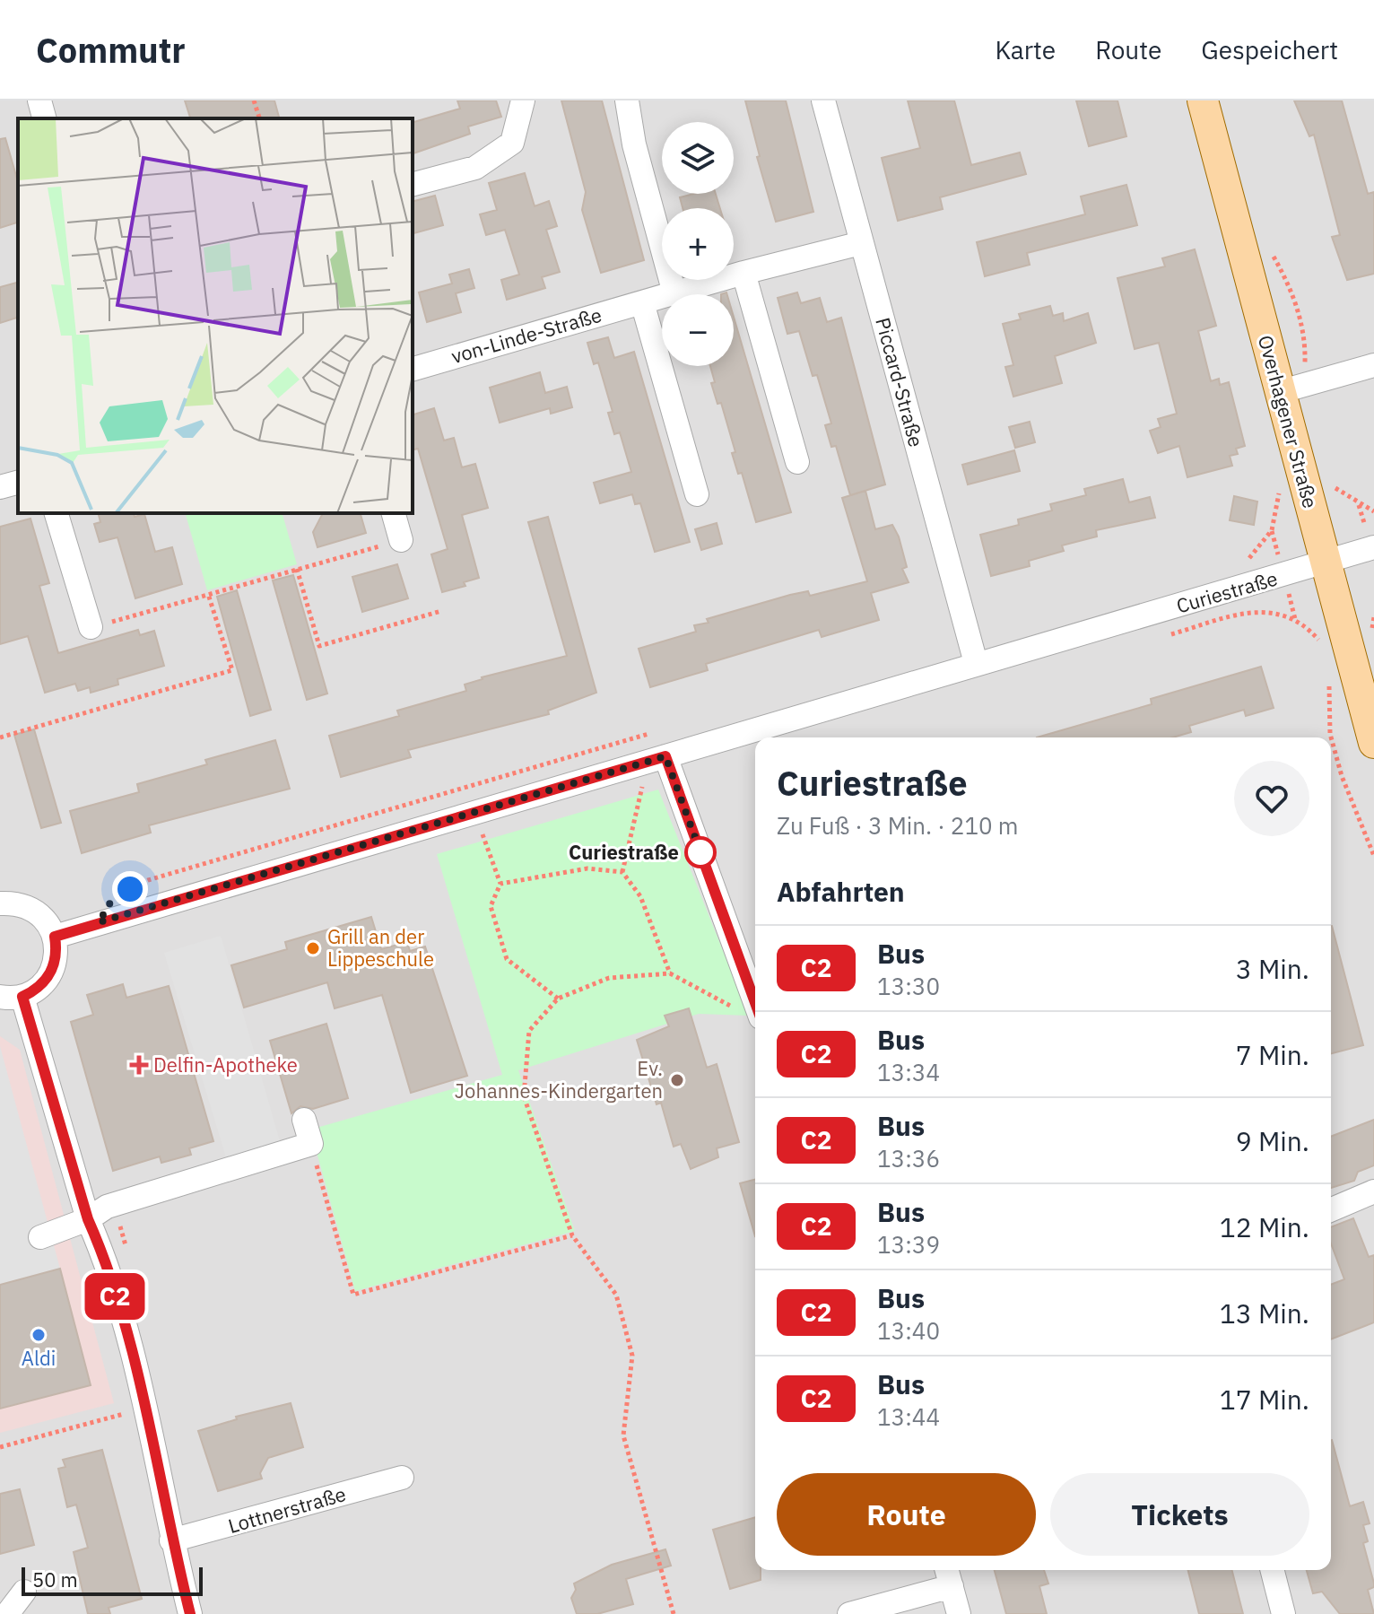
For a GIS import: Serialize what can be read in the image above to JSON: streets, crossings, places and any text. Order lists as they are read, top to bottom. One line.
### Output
{"streets":{"main road":["Overhagener Straße"],"street":["von-Linde-Straße","Piccard-Straße","Curiestraße","Lottnerstraße"]},"crossings":[["von-Linde-Straße","Piccard-Straße"],["Piccard-Straße","Curiestraße"],["Overhagener Straße","Curiestraße"]],"places":{"other":["Curiestraße","Grill an der Lippeschule","Ev. Johannes-Kindergarten","Aldi"],"health":["Delfin-Apotheke"]},"lines":["bus line C2"],"scale_bar":"50 m","page":{"header":"Commutr","nav":["Karte","Route","Gespeichert"],"on_map":"C2","map_buttons":["+","−"],"heading":[["Curiestraße","Zu Fuß · 3 Min. · 210 m"],"Abfahrten"],"list":[{"mark":"C2","name":"Bus","note":"13:30","value":"3 Min."},{"mark":"C2","name":"Bus","note":"13:34","value":"7 Min."},{"mark":"C2","name":"Bus","note":"13:36","value":"9 Min."},{"mark":"C2","name":"Bus","note":"13:39","value":"12 Min."},{"mark":"C2","name":"Bus","note":"13:40","value":"13 Min."},{"mark":"C2","name":"Bus","note":"13:44","value":"17 Min."}],"buttons":["Route","Tickets"],"scale":"50 m"}}
